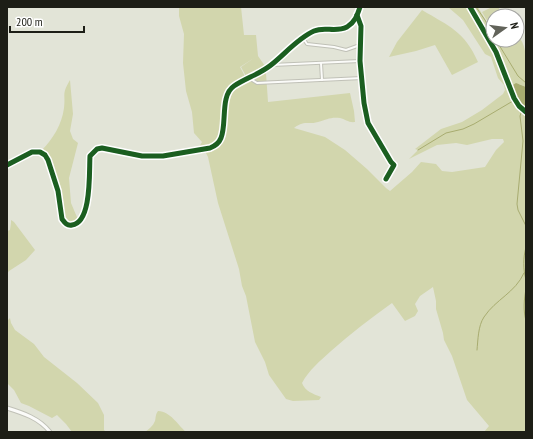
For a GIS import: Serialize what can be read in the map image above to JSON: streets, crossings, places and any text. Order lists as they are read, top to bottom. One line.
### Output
{"scale_bar":"200 m","north":"right"}
